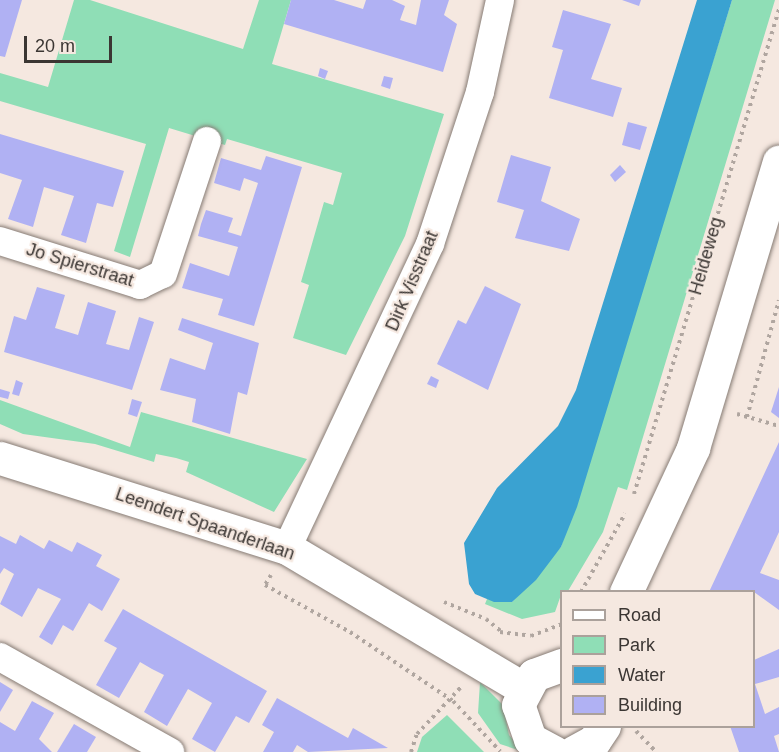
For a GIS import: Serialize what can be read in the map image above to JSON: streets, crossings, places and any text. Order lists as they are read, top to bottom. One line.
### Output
{"streets":{"street":["Jo Spierstraat","Dirk Visstraat","Leendert Spaanderlaan"],"path":["Heideweg"]},"crossings":[["Dirk Visstraat","Leendert Spaanderlaan"]],"legend":["Road","Park","Water","Building"],"scale_bar":"20 m"}
